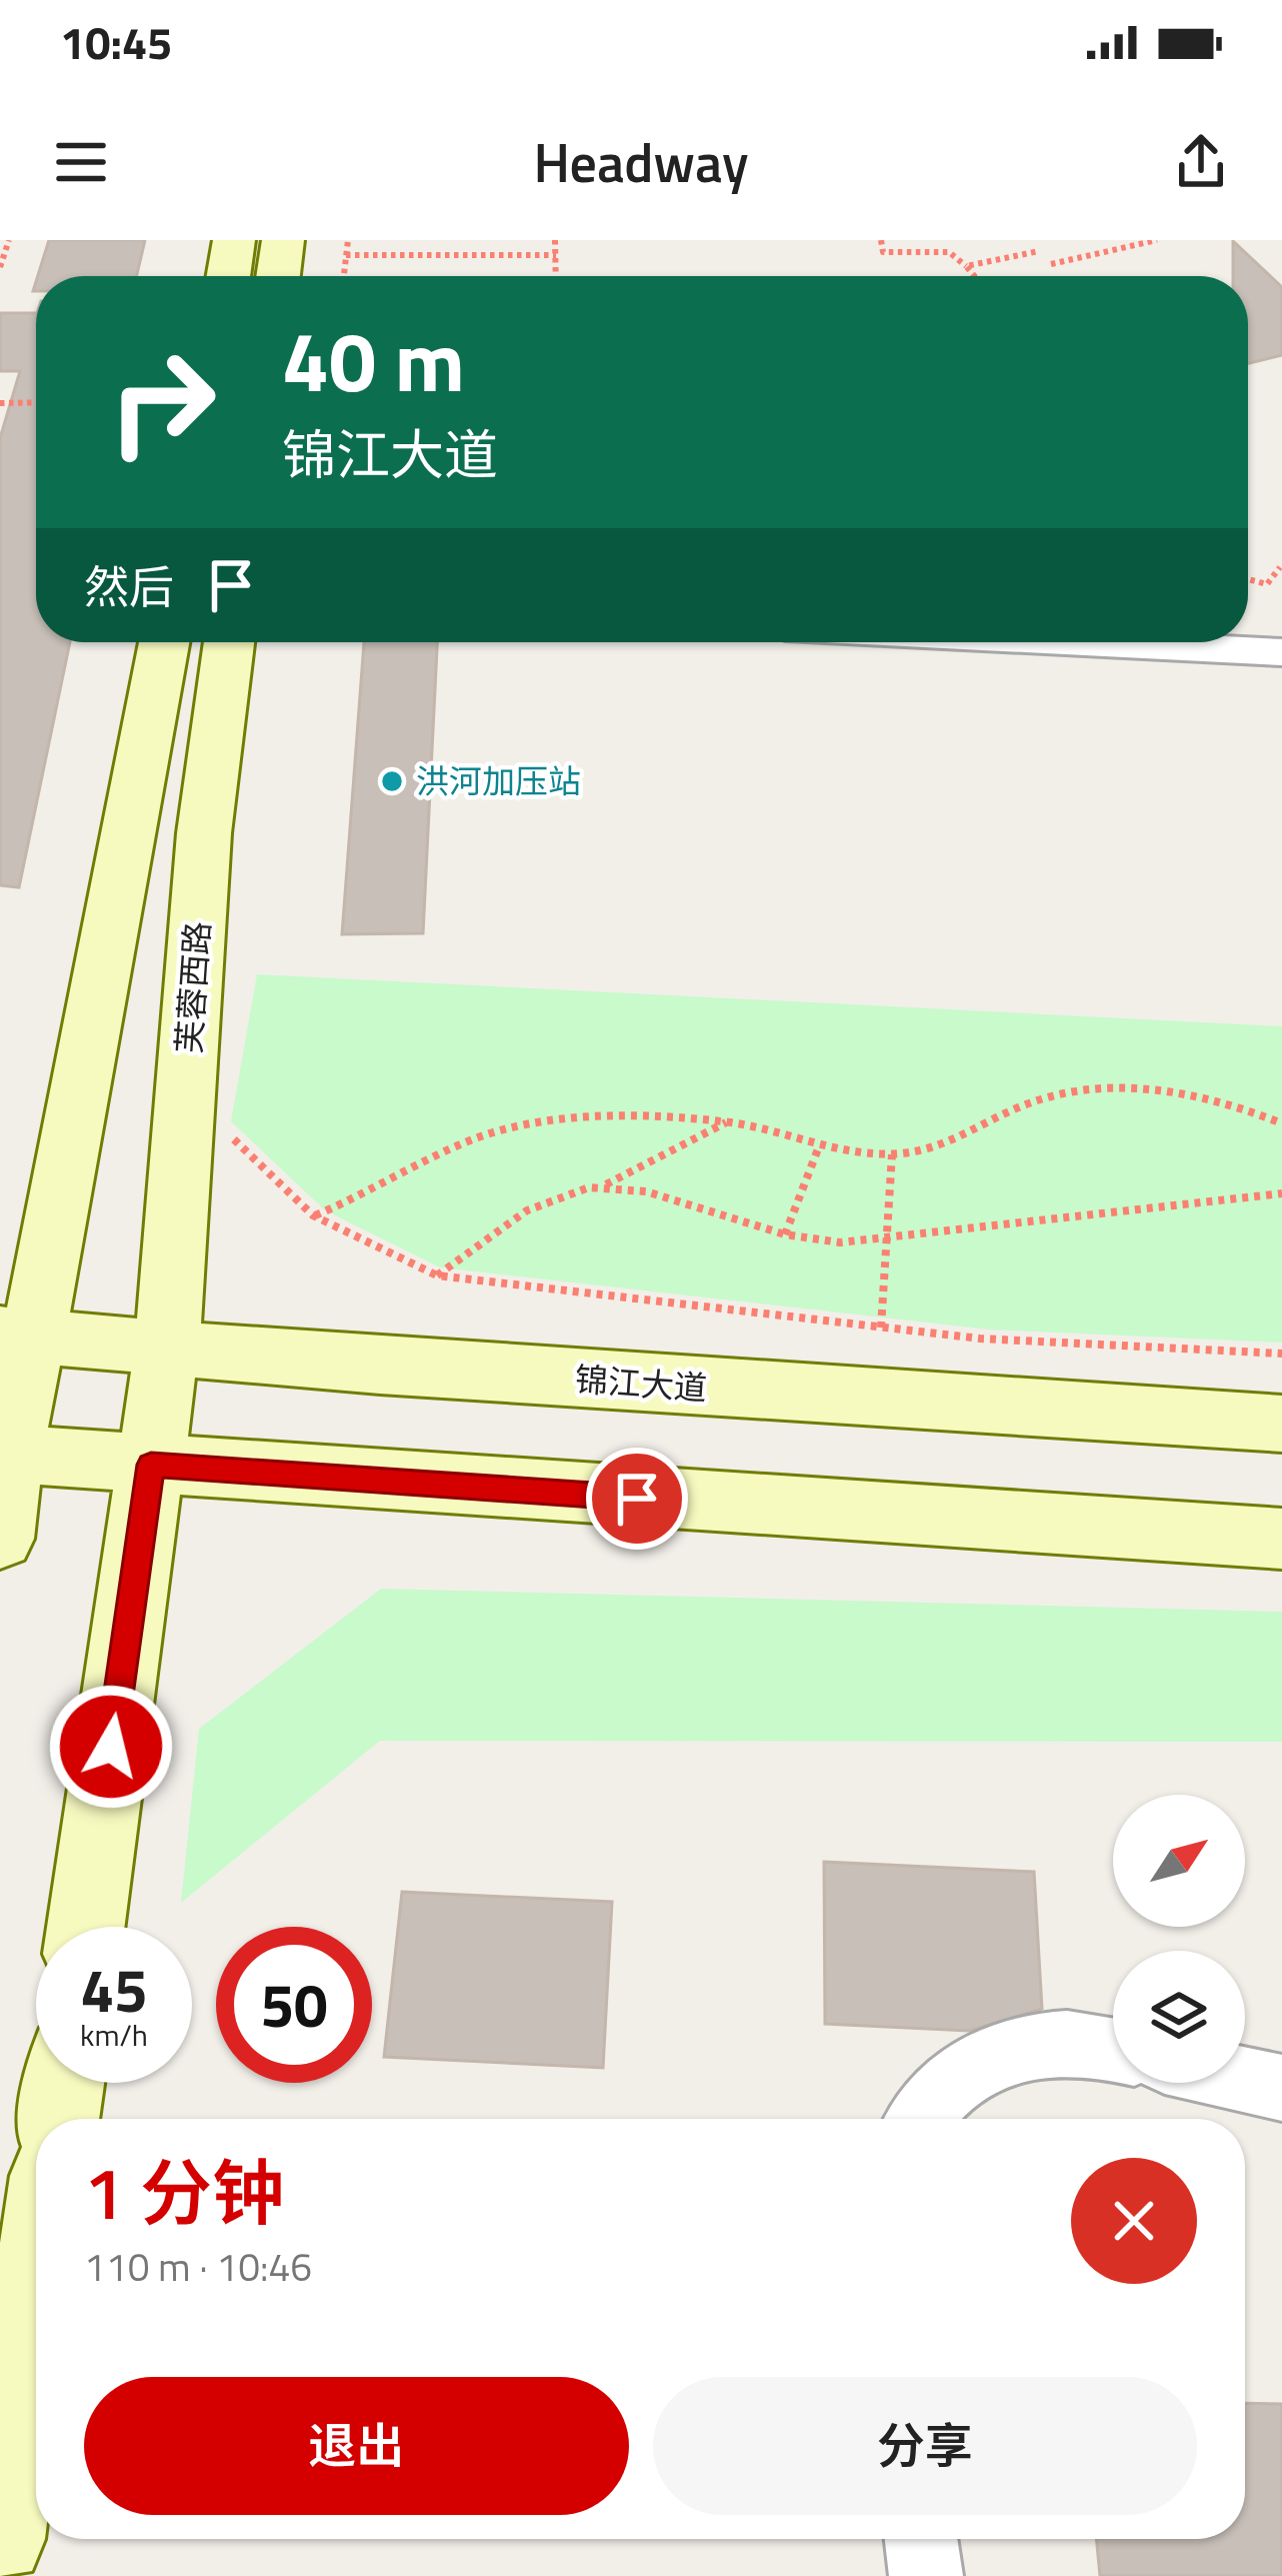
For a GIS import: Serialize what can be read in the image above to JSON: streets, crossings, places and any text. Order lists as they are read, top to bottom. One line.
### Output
{"streets":{"main road":["芙蓉西路","锦江大道"]},"crossings":[["芙蓉西路","锦江大道"]],"places":["洪河加压站"],"north":"top right","page":{"status":"10:45","header":"Headway","turn":["40 m","锦江大道"],"then":"然后","speed":"45 km/h","limit":"50","heading":["1 分钟","110 m · 10:46"],"buttons":["退出","分享"]}}
